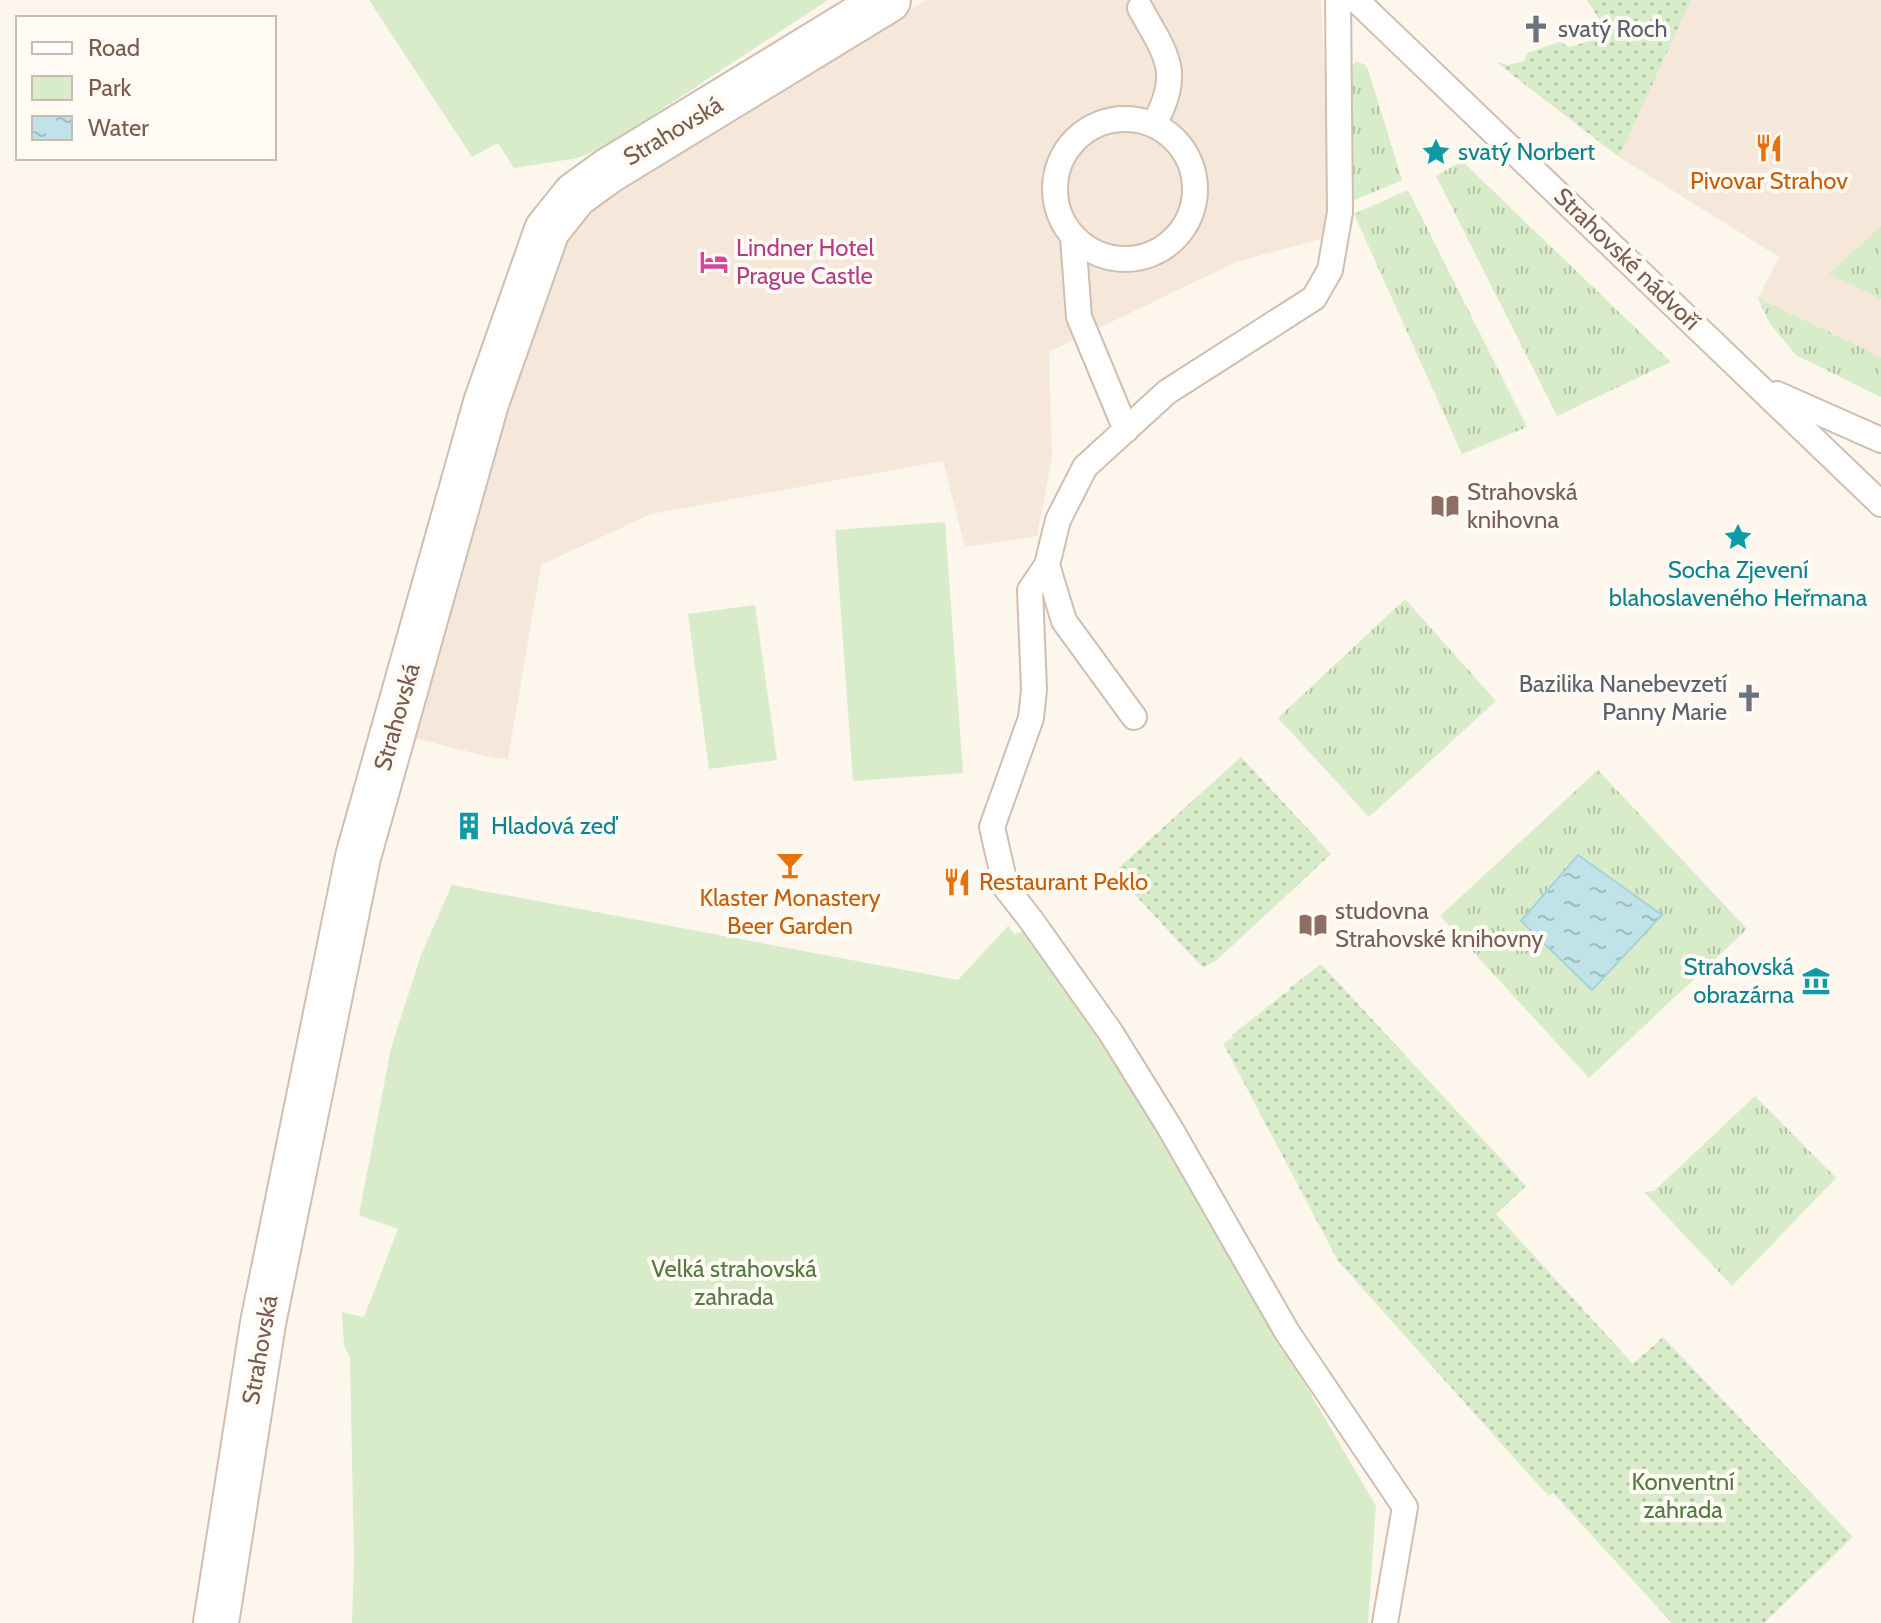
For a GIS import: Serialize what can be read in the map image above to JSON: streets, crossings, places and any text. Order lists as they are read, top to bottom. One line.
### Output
{"streets":{"street":["Strahovská"],"lane":["Strahovské nádvoří"]},"parks":["Velká strahovská zahrada","Konventní zahrada"],"places":{"church":["svatý Roch","Bazilika Nanebevzetí Panny Marie"],"restaurant":["Pivovar Strahov","Restaurant Peklo"],"place":["svatý Norbert","Socha Zjevení blahoslaveného Heřmana"],"hotel":["Lindner Hotel Prague Castle"],"library":["Strahovská knihovna","studovna Strahovské knihovny"],"building":["Hladová zeď"],"bar":["Klaster Monastery Beer Garden"],"museum":["Strahovská obrazárna"]},"legend":["Road","Park","Water"]}
